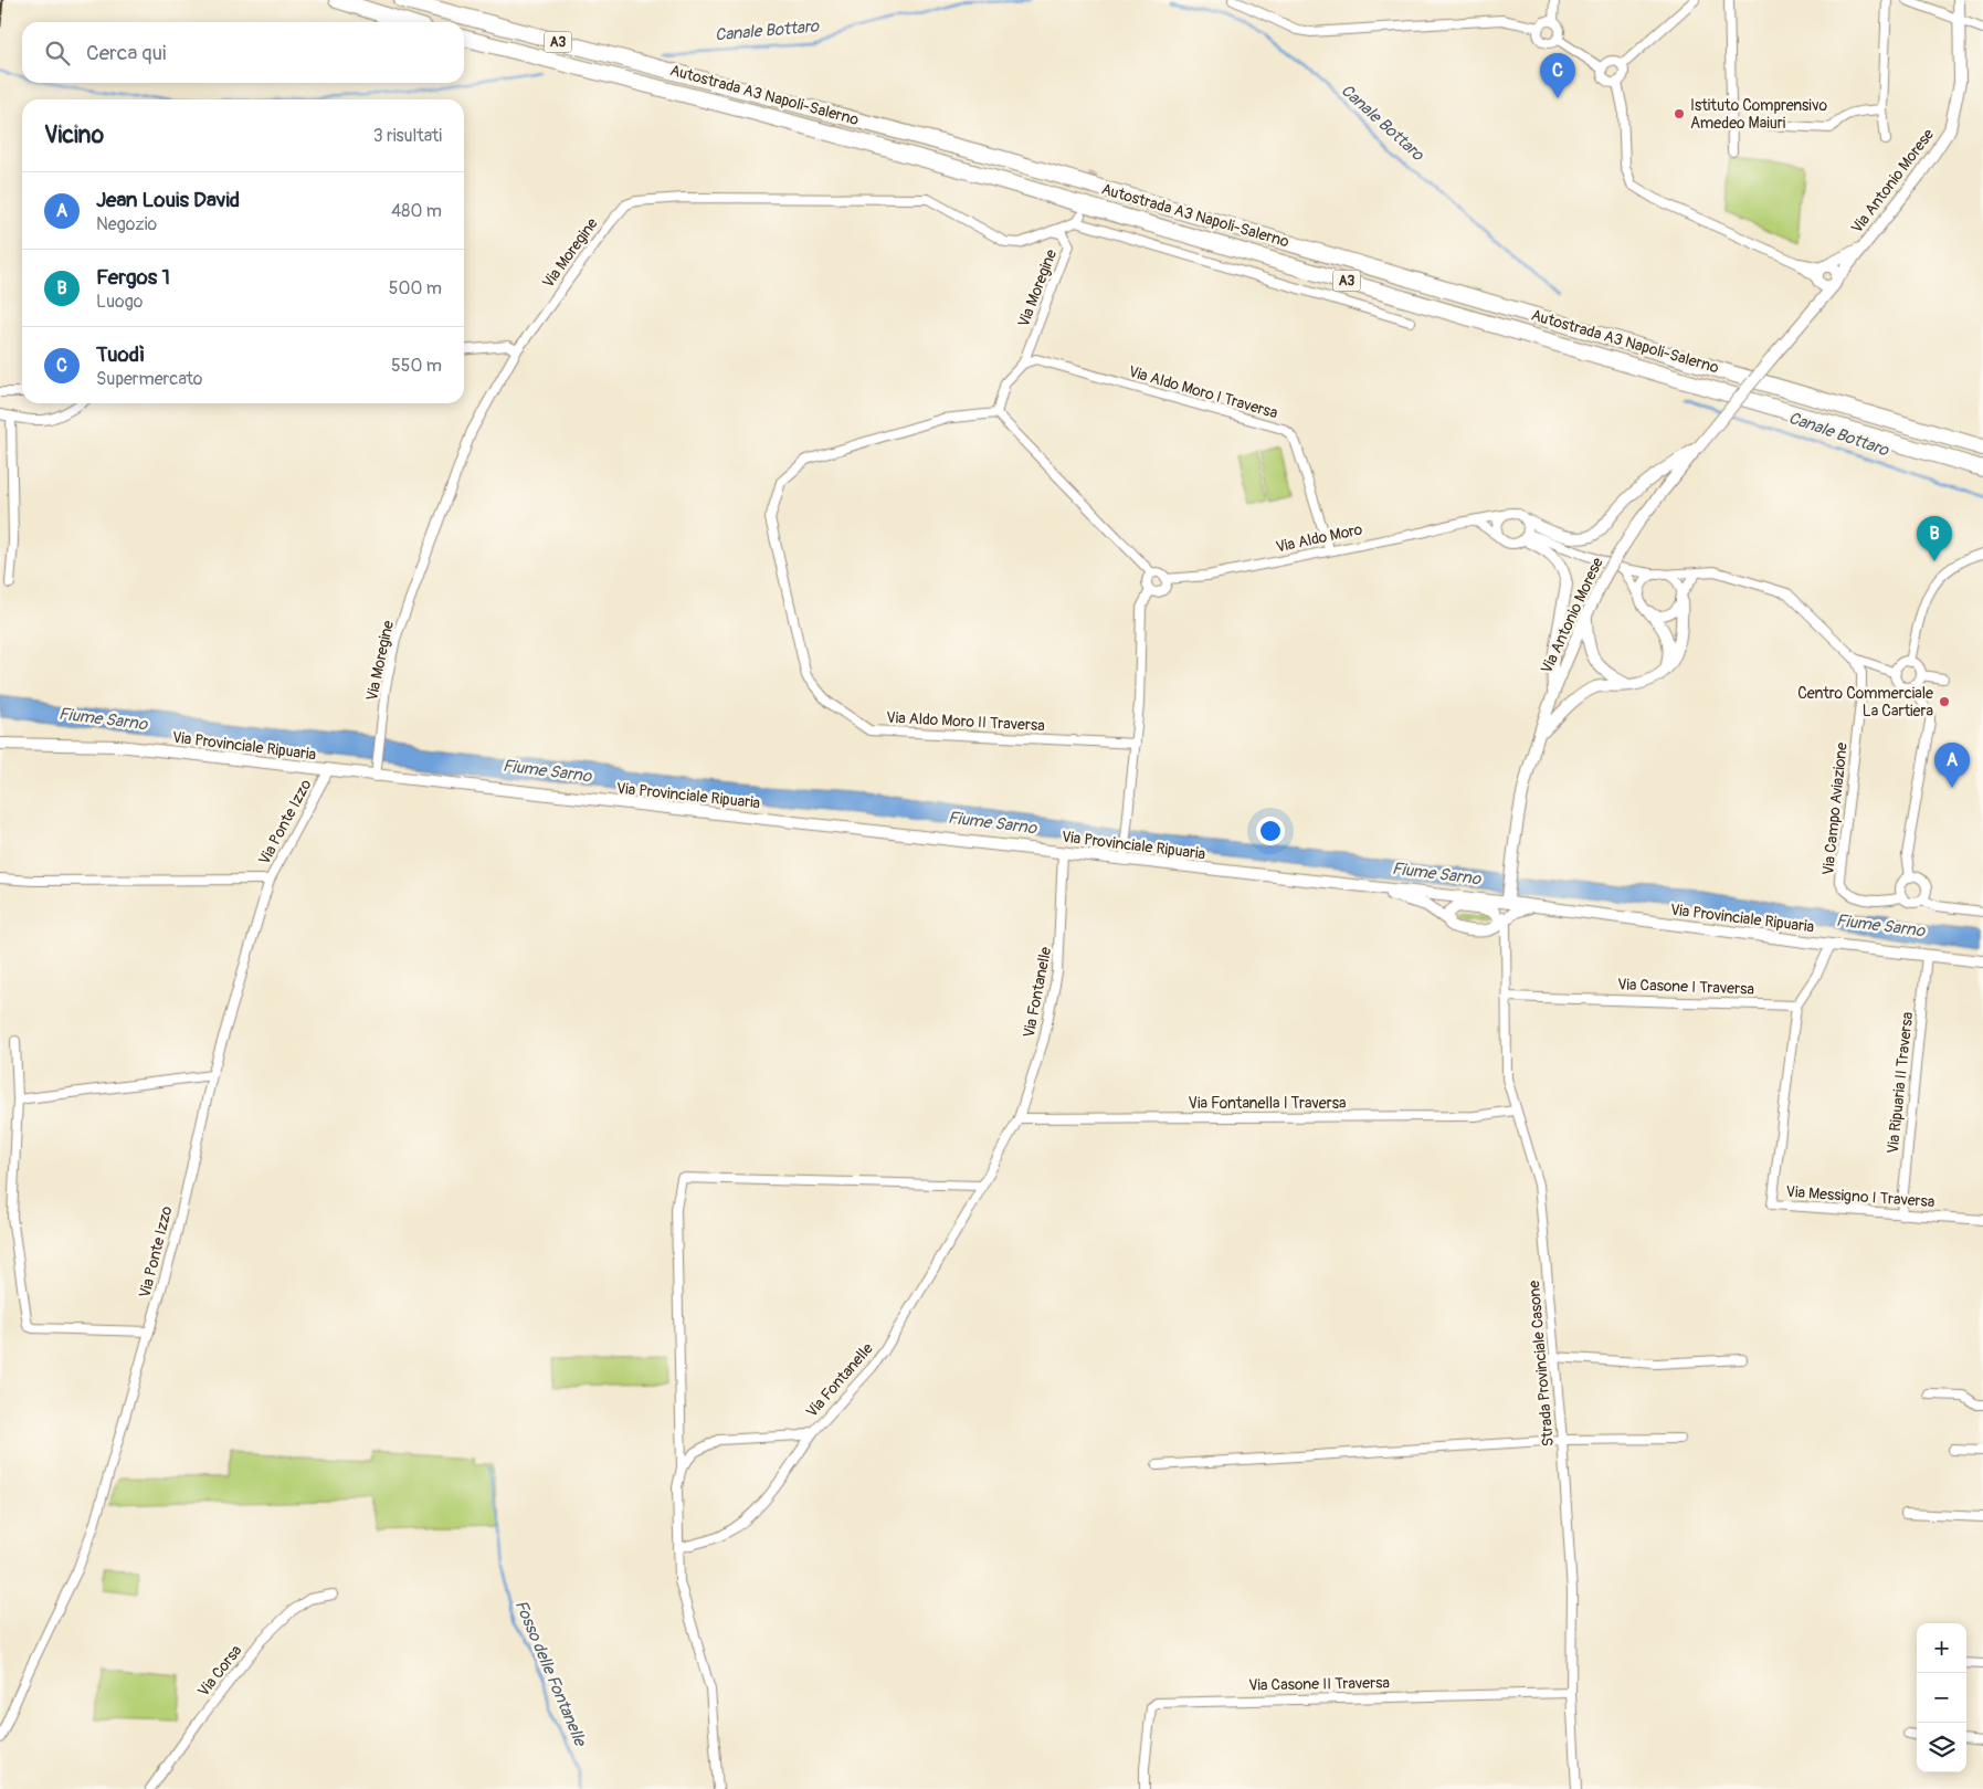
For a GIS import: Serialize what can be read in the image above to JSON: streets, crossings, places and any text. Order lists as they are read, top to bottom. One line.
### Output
{"streets":{"highway":["A3","Autostrada A3 Napoli-Salerno"],"main road":["Via Antonio Morese","Via Provinciale Ripuaria"],"street":["Via Moregine","Via Aldo Moro I Traversa","Via Aldo Moro","Via Aldo Moro II Traversa","Via Campo Aviazione","Via Ponte Izzo","Via Casone I Traversa","Via Fontanelle","Via Ripuaria II Traversa","Via Fontanella I Traversa","Via Messigno I Traversa","Strada Provinciale Casone","Via Corsa","Via Casone II Traversa"]},"crossings":[["Via Antonio Morese","Via Provinciale Ripuaria"],["Via Moregine","Via Aldo Moro I Traversa"],["Via Moregine","Via Provinciale Ripuaria"],["Via Aldo Moro I Traversa","Via Aldo Moro"],["Via Provinciale Ripuaria","Via Ponte Izzo"],["Via Provinciale Ripuaria","Via Fontanelle"],["Via Provinciale Ripuaria","Via Ripuaria II Traversa"],["Via Provinciale Ripuaria","Strada Provinciale Casone"],["Via Casone I Traversa","Via Messigno I Traversa"],["Via Casone I Traversa","Strada Provinciale Casone"],["Via Fontanelle","Via Fontanella I Traversa"],["Via Ripuaria II Traversa","Via Messigno I Traversa"],["Via Fontanella I Traversa","Strada Provinciale Casone"],["Strada Provinciale Casone","Via Casone II Traversa"]],"water":["Canale Bottaro","Fiume Sarno","Fosso delle Fontanelle"],"places":["Istituto Comprensivo Amedeo Maiuri","Centro Commerciale La Cartiera"],"page":{"search":"Cerca qui","pins":["C","B","A"],"heading":["Vicino","3 risultati"],"list":[{"mark":"A","name":"Jean Louis David","note":"Negozio","value":"480 m"},{"mark":"B","name":"Fergos 1","note":"Luogo","value":"500 m"},{"mark":"C","name":"Tuodì","note":"Supermercato","value":"550 m"}],"map_buttons":["+","−"]}}
